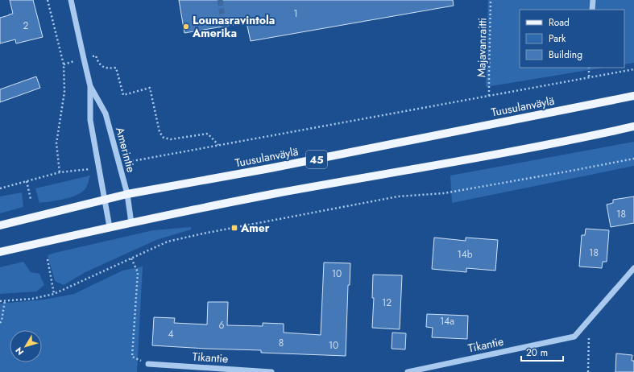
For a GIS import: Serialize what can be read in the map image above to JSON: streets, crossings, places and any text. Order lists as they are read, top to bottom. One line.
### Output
{"streets":{"main road":["Tuusulanväylä","45"],"street":["Amerintie","Tikantie"],"path":["Majavanraitti"]},"crossings":[["Tuusulanväylä","Amerintie"],["Amerintie","45"]],"places":{"other":["Lounasravintola Amerika"],"transit":["Amer"]},"house_numbers":["1","2","18","18","14b","10","12","14a","6","4","8","10"],"legend":["Road","Park","Building"],"scale_bar":"20 m","north":"bottom left"}
